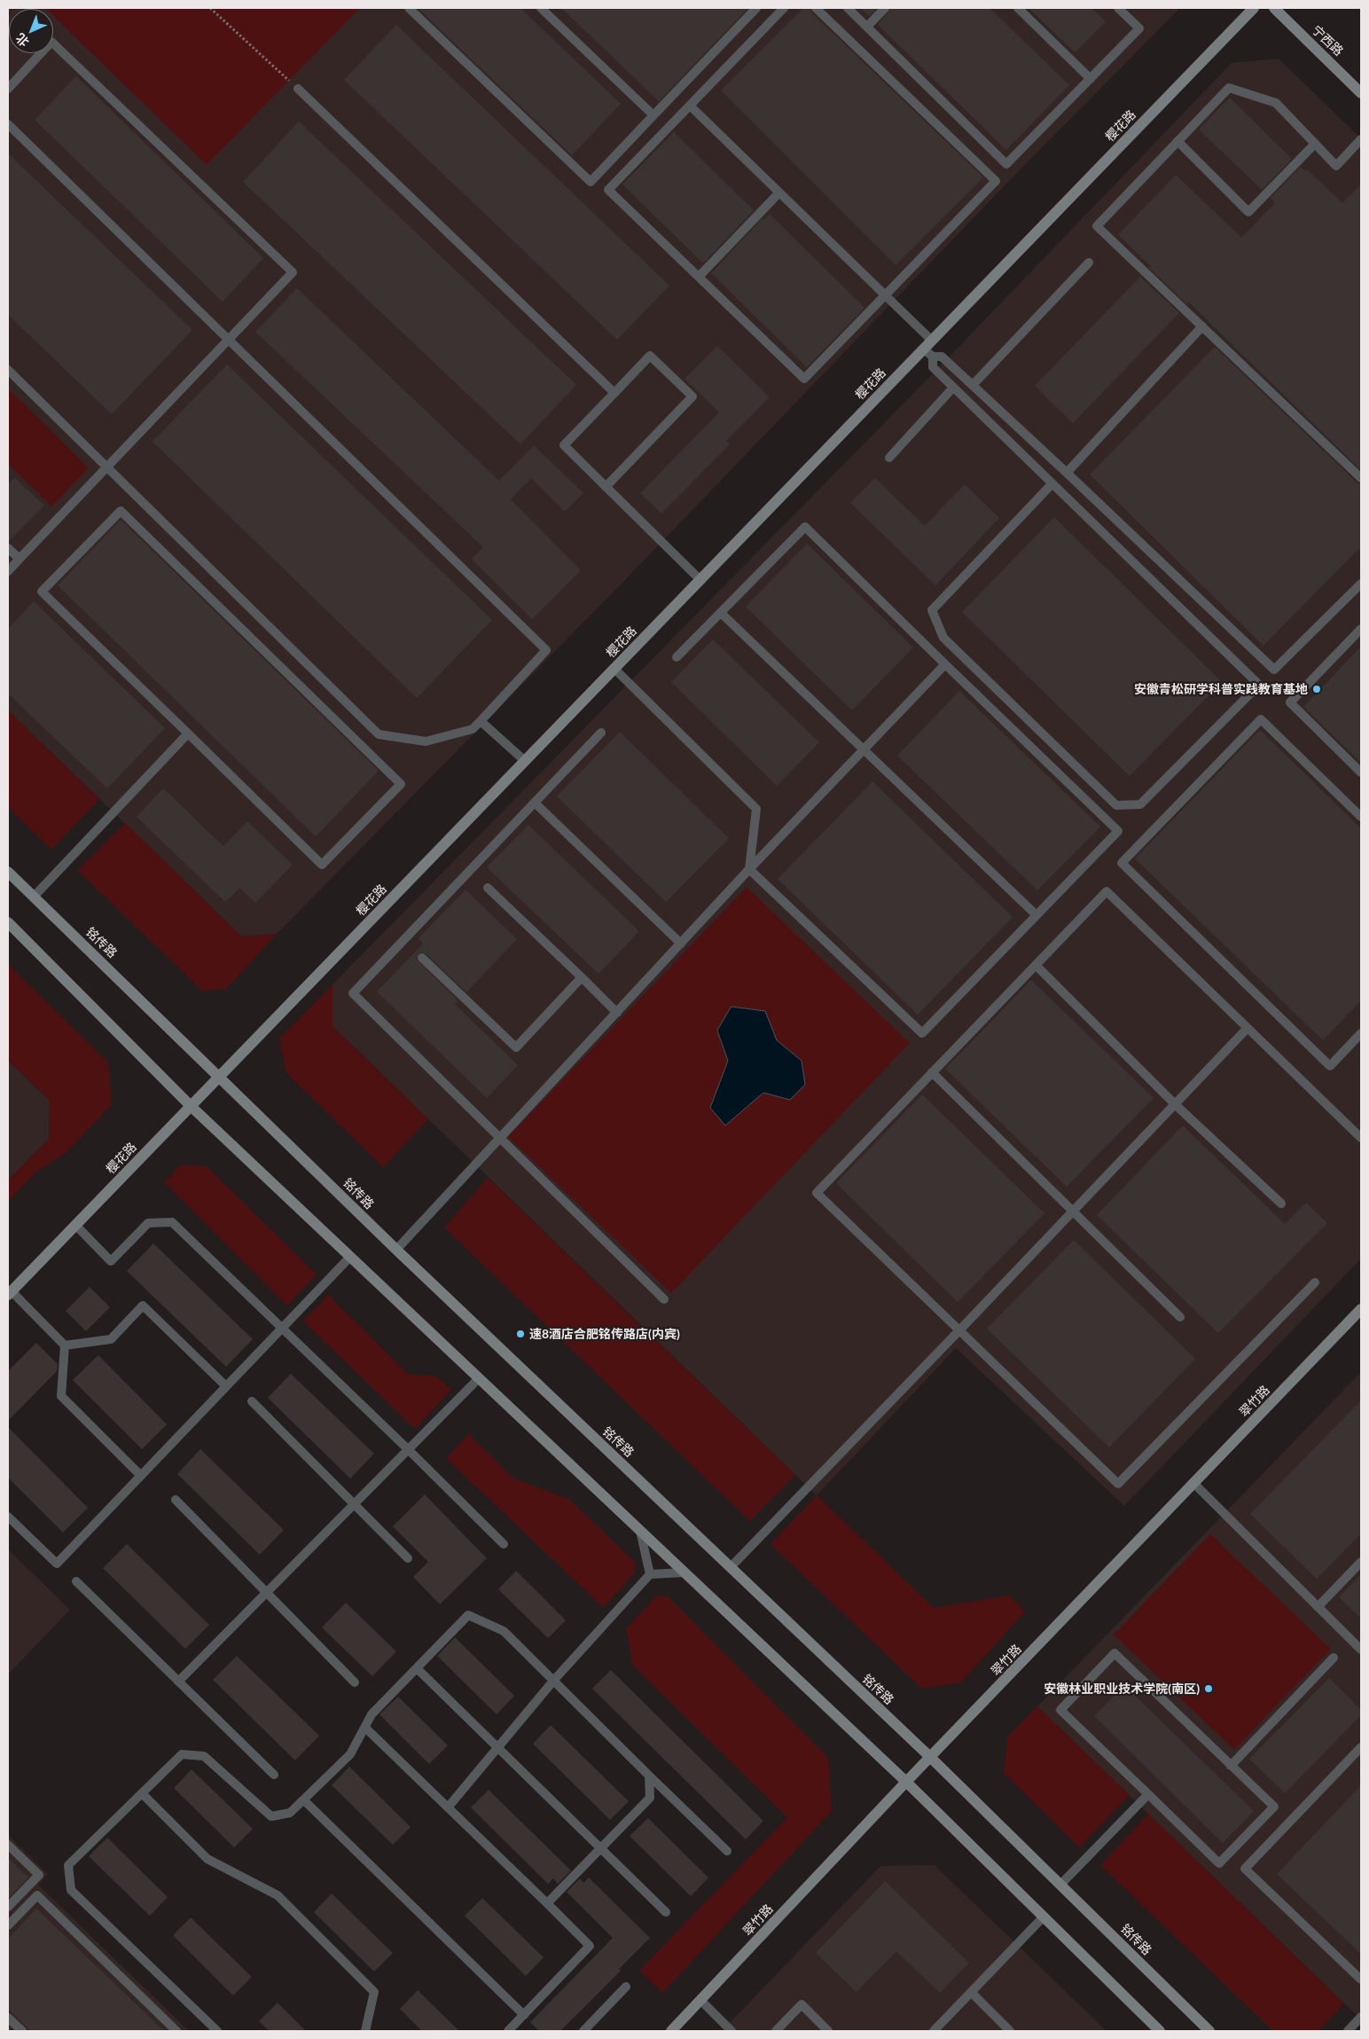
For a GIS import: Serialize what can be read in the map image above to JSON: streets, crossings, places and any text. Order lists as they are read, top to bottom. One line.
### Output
{"streets":{"main road":["宁西路","樱花路","铭传路","翠竹路"]},"crossings":[["樱花路","铭传路"],["铭传路","翠竹路"]],"places":["安徽青松研学科普实践教育基地","速8酒店合肥铭传路店(内宾)","安徽林业职业技术学院(南区)"],"north":"bottom left"}
